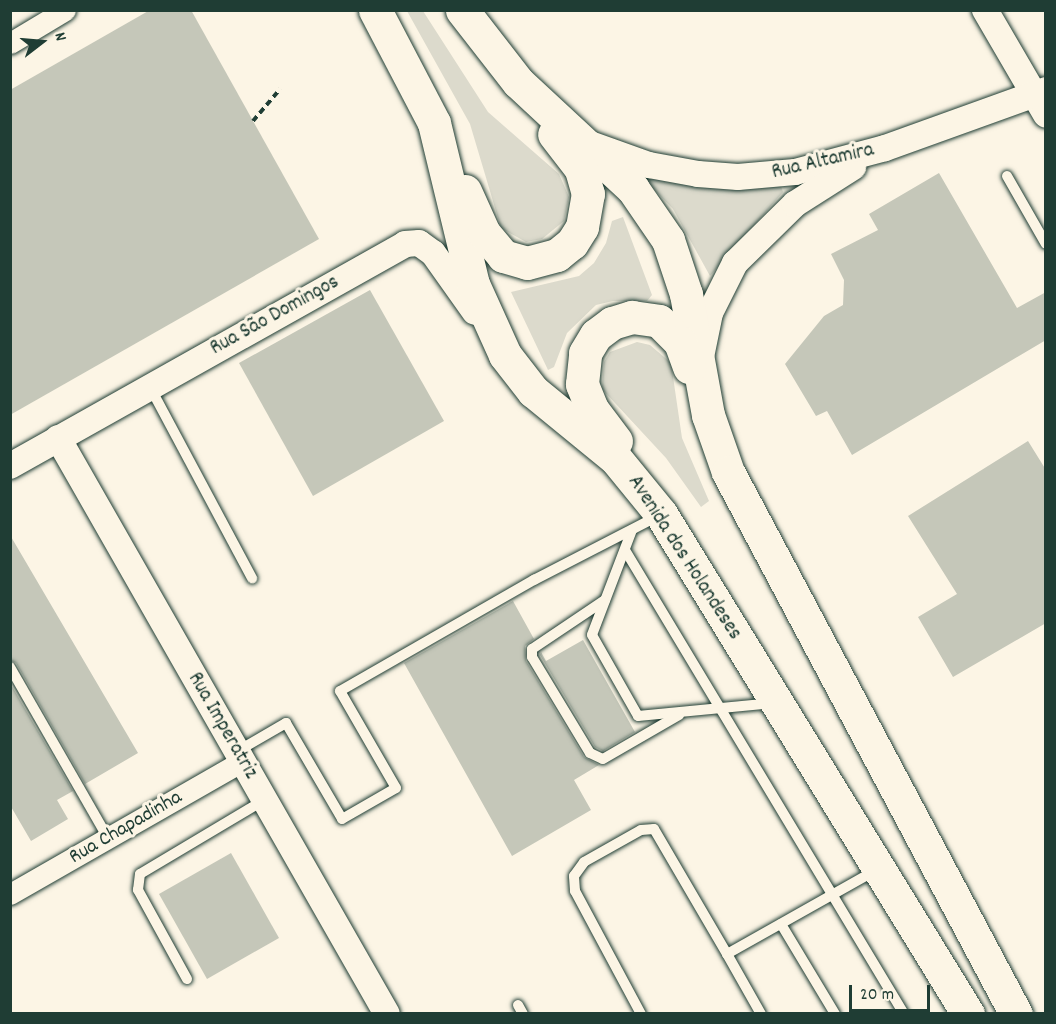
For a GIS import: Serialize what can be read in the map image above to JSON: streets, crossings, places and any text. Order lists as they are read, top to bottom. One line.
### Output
{"streets":{"main road":["Avenida dos Holandeses"],"street":["Rua Altamira","Rua São Domingos","Rua Imperatriz","Rua Chapadinha"]},"crossings":[["Rua São Domingos","Avenida dos Holandeses"],["Rua São Domingos","Rua Imperatriz"],["Rua Imperatriz","Rua Chapadinha"]],"scale_bar":"20 m","north":"right"}
